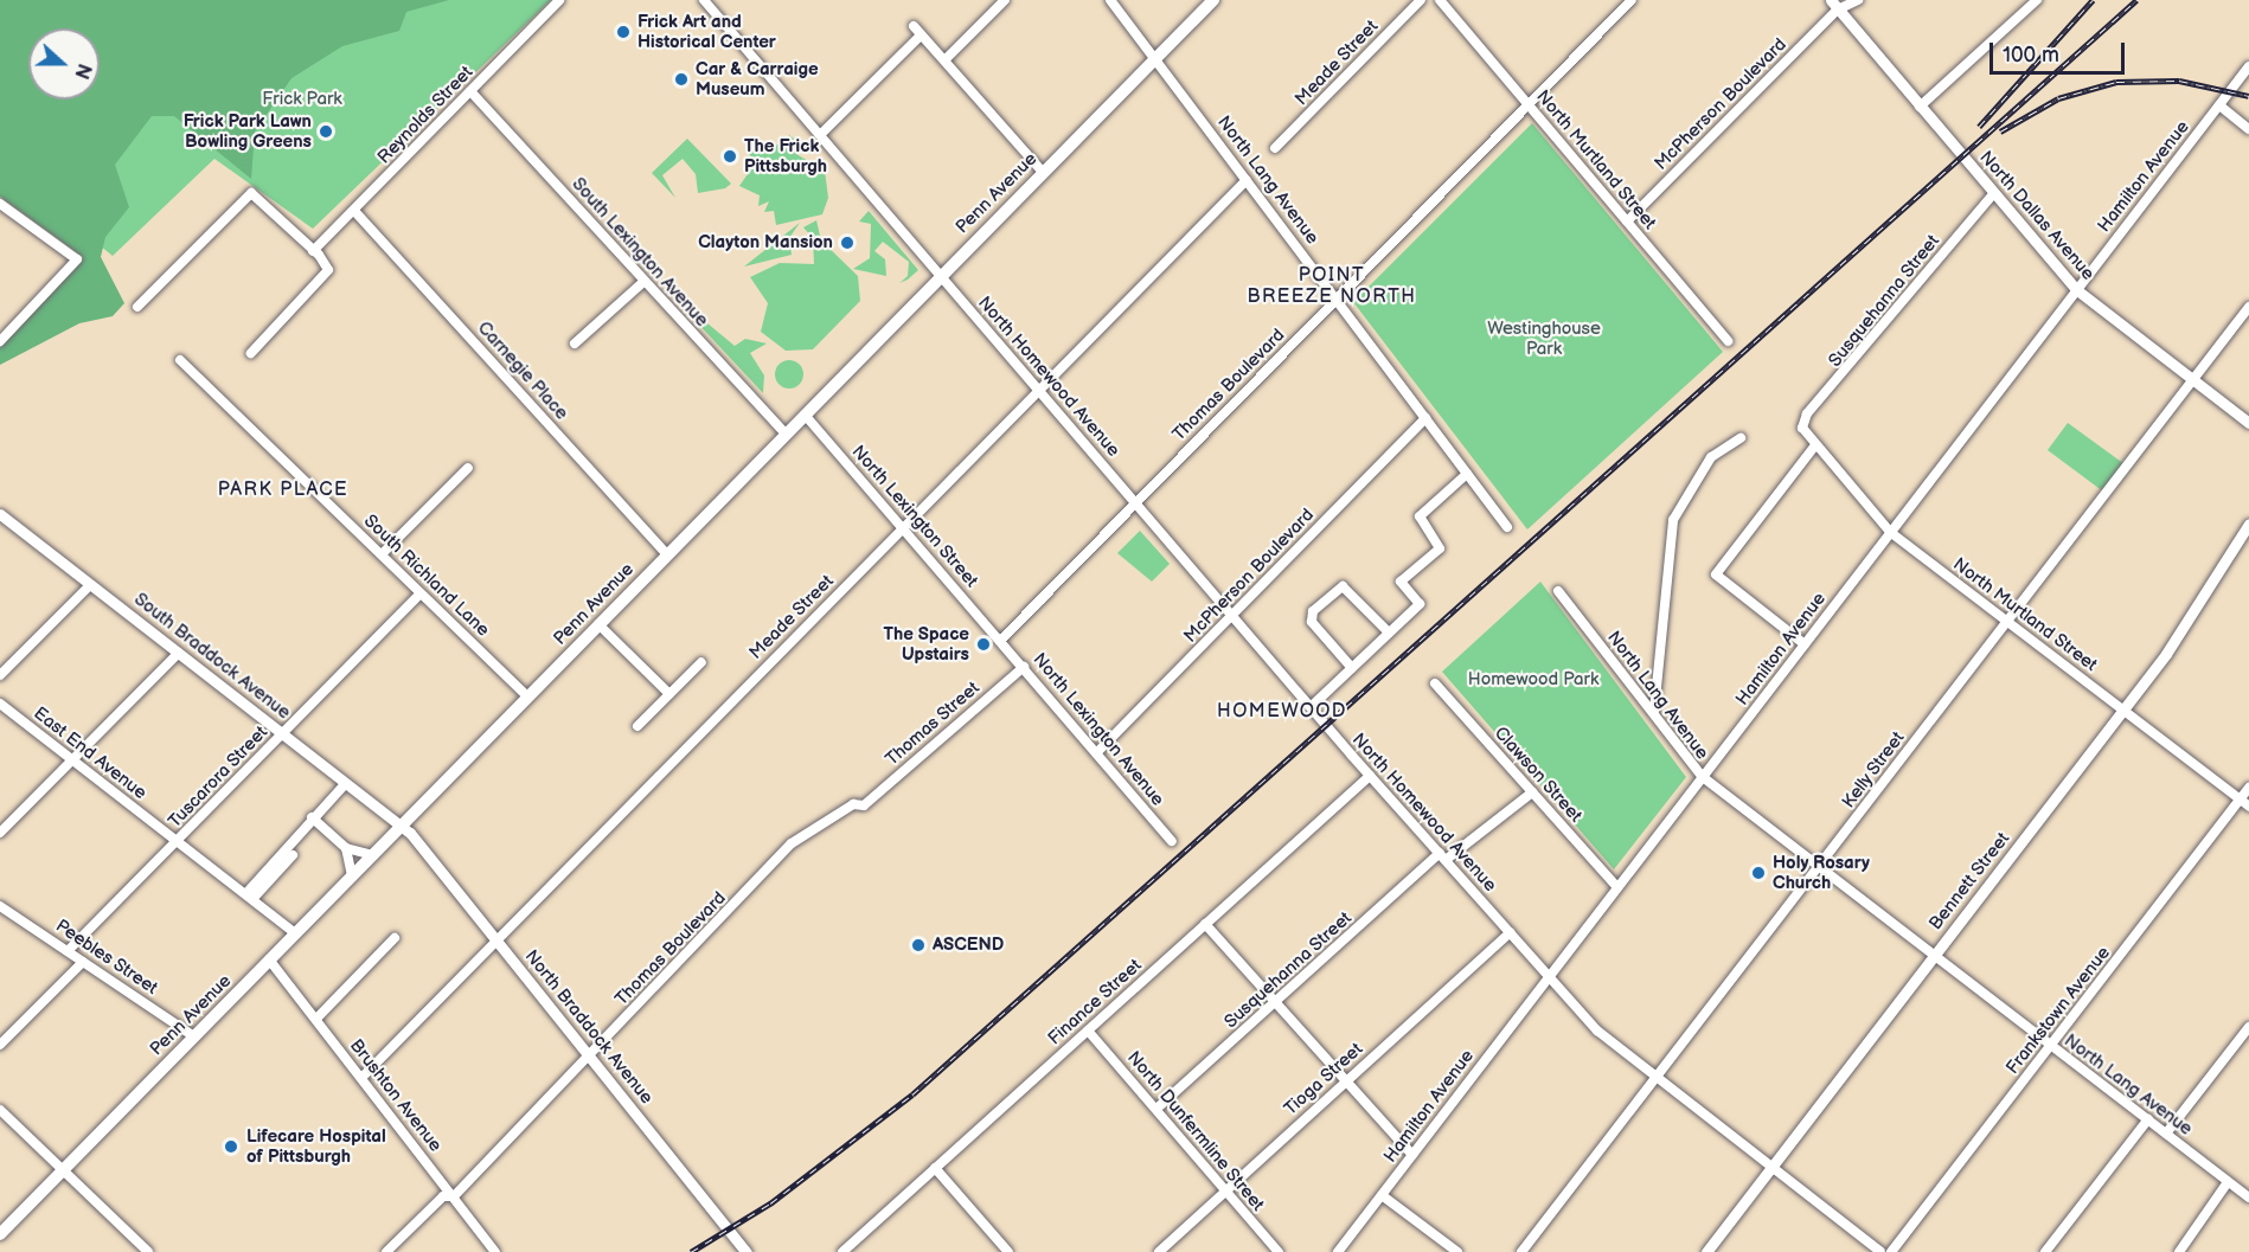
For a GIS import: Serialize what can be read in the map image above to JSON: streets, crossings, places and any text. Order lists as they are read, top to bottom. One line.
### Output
{"streets":{"highway":["Penn Avenue"],"main road":["North Dallas Avenue","South Braddock Avenue","Bennett Street","North Braddock Avenue"],"street":["Meade Street","McPherson Boulevard","Reynolds Street","North Murtland Street","Hamilton Avenue","North Lang Avenue","South Lexington Avenue","Susquehanna Street","Carnegie Place","North Homewood Avenue","Thomas Boulevard","North Lexington Street","South Richland Lane","Thomas Street","North Lexington Avenue","East End Avenue","Kelly Street","Clawson Street","Tuscarora Street","Peebles Street","Finance Street","Frankstown Avenue","Tioga Street","Brushton Avenue","North Dunfermline Street"]},"crossings":[["Meade Street","North Lang Avenue"],["Meade Street","North Homewood Avenue"],["Meade Street","North Lexington Street"],["Meade Street","North Braddock Avenue"],["Meade Street","Brushton Avenue"],["McPherson Boulevard","North Murtland Street"],["McPherson Boulevard","North Lang Avenue"],["McPherson Boulevard","North Dallas Avenue"],["McPherson Boulevard","North Homewood Avenue"],["McPherson Boulevard","North Lexington Avenue"],["Reynolds Street","South Lexington Avenue"],["Reynolds Street","Carnegie Place"],["North Murtland Street","Hamilton Avenue"],["North Murtland Street","Susquehanna Street"],["North Murtland Street","Thomas Boulevard"],["North Murtland Street","Kelly Street"],["North Murtland Street","Bennett Street"],["North Murtland Street","Frankstown Avenue"],["Hamilton Avenue","North Lang Avenue"],["Hamilton Avenue","North Dallas Avenue"],["Hamilton Avenue","North Homewood Avenue"],["Hamilton Avenue","Clawson Street"],["North Lang Avenue","Penn Avenue"],["North Lang Avenue","Thomas Boulevard"],["North Lang Avenue","Kelly Street"],["North Lang Avenue","Bennett Street"],["North Lang Avenue","Frankstown Avenue"],["Penn Avenue","South Lexington Avenue"],["Penn Avenue","Carnegie Place"],["Penn Avenue","North Homewood Avenue"],["Penn Avenue","North Lexington Street"],["Penn Avenue","South Richland Lane"],["Penn Avenue","South Braddock Avenue"],["Penn Avenue","East End Avenue"],["Penn Avenue","Peebles Street"],["Penn Avenue","North Braddock Avenue"],["Penn Avenue","Brushton Avenue"],["North Dallas Avenue","Susquehanna Street"],["North Dallas Avenue","Kelly Street"],["Susquehanna Street","North Homewood Avenue"],["Susquehanna Street","Clawson Street"],["Susquehanna Street","North Dunfermline Street"],["North Homewood Avenue","Thomas Boulevard"],["North Homewood Avenue","Kelly Street"],["North Homewood Avenue","Bennett Street"],["North Homewood Avenue","Finance Street"],["North Homewood Avenue","Tioga Street"],["Thomas Boulevard","North Lexington Street"],["Thomas Boulevard","Thomas Street"],["Thomas Boulevard","North Lexington Avenue"],["Thomas Boulevard","North Braddock Avenue"],["Thomas Boulevard","Brushton Avenue"],["North Lexington Street","North Lexington Avenue"],["South Richland Lane","Tuscarora Street"],["South Braddock Avenue","Tuscarora Street"],["South Braddock Avenue","North Braddock Avenue"],["Thomas Street","North Lexington Avenue"],["East End Avenue","Tuscarora Street"],["Tuscarora Street","Peebles Street"],["Finance Street","North Dunfermline Street"],["Tioga Street","North Dunfermline Street"]],"districts":["POINT BREEZE NORTH","PARK PLACE","HOMEWOOD"],"parks":["Frick Park","Westinghouse Park","Homewood Park"],"places":["Frick Art and Historical Center","Car & Carraige Museum","Frick Park Lawn Bowling Greens","The Frick Pittsburgh","Clayton Mansion","The Space Upstairs","Holy Rosary Church","ASCEND","Lifecare Hospital of Pittsburgh"],"scale_bar":"100 m","north":"right"}
